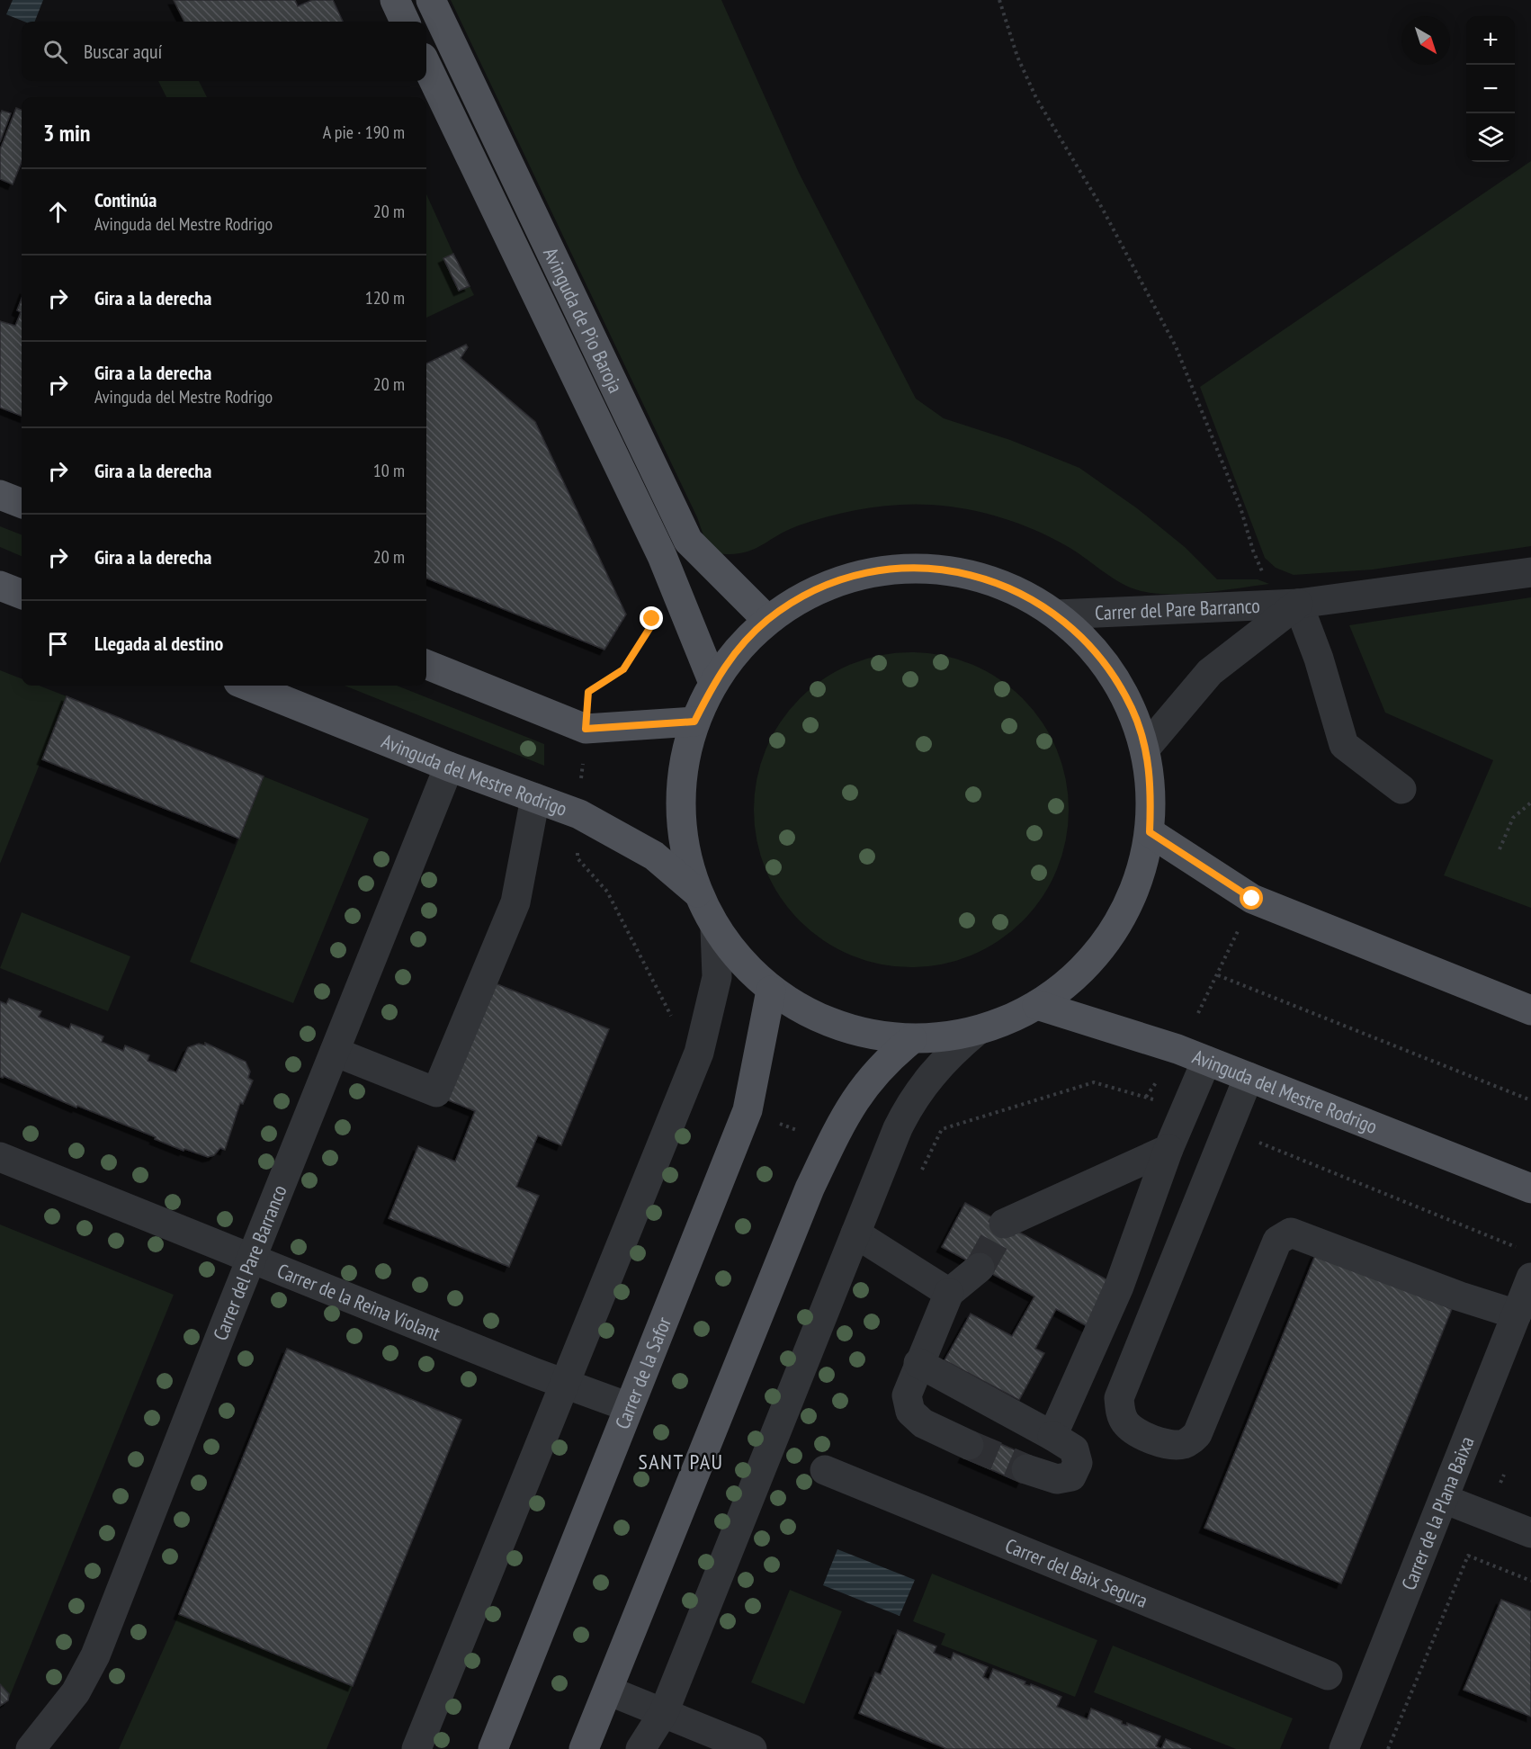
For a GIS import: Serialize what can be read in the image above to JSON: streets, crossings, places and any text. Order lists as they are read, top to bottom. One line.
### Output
{"streets":{"main road":["Avinguda de Pio Baroja","Avinguda del Mestre Rodrigo","Carrer de la Safor"],"street":["Carrer del Pare Barranco","Carrer de la Reina Violant","Carrer de la Plana Baixa","Carrer del Baix Segura"]},"crossings":[["Carrer del Pare Barranco","Avinguda del Mestre Rodrigo"],["Carrer del Pare Barranco","Carrer de la Reina Violant"],["Carrer de la Reina Violant","Carrer de la Safor"]],"districts":["SANT PAU"],"north":"bottom right","page":{"map_buttons":["+","−"],"search":"Buscar aquí","heading":["3 min","A pie · 190 m"],"list":[["Continúa","Avinguda del Mestre Rodrigo","20 m"],["Gira a la derecha","120 m"],["Gira a la derecha","Avinguda del Mestre Rodrigo","20 m"],["Gira a la derecha","10 m"],["Gira a la derecha","20 m"],"Llegada al destino"]}}
